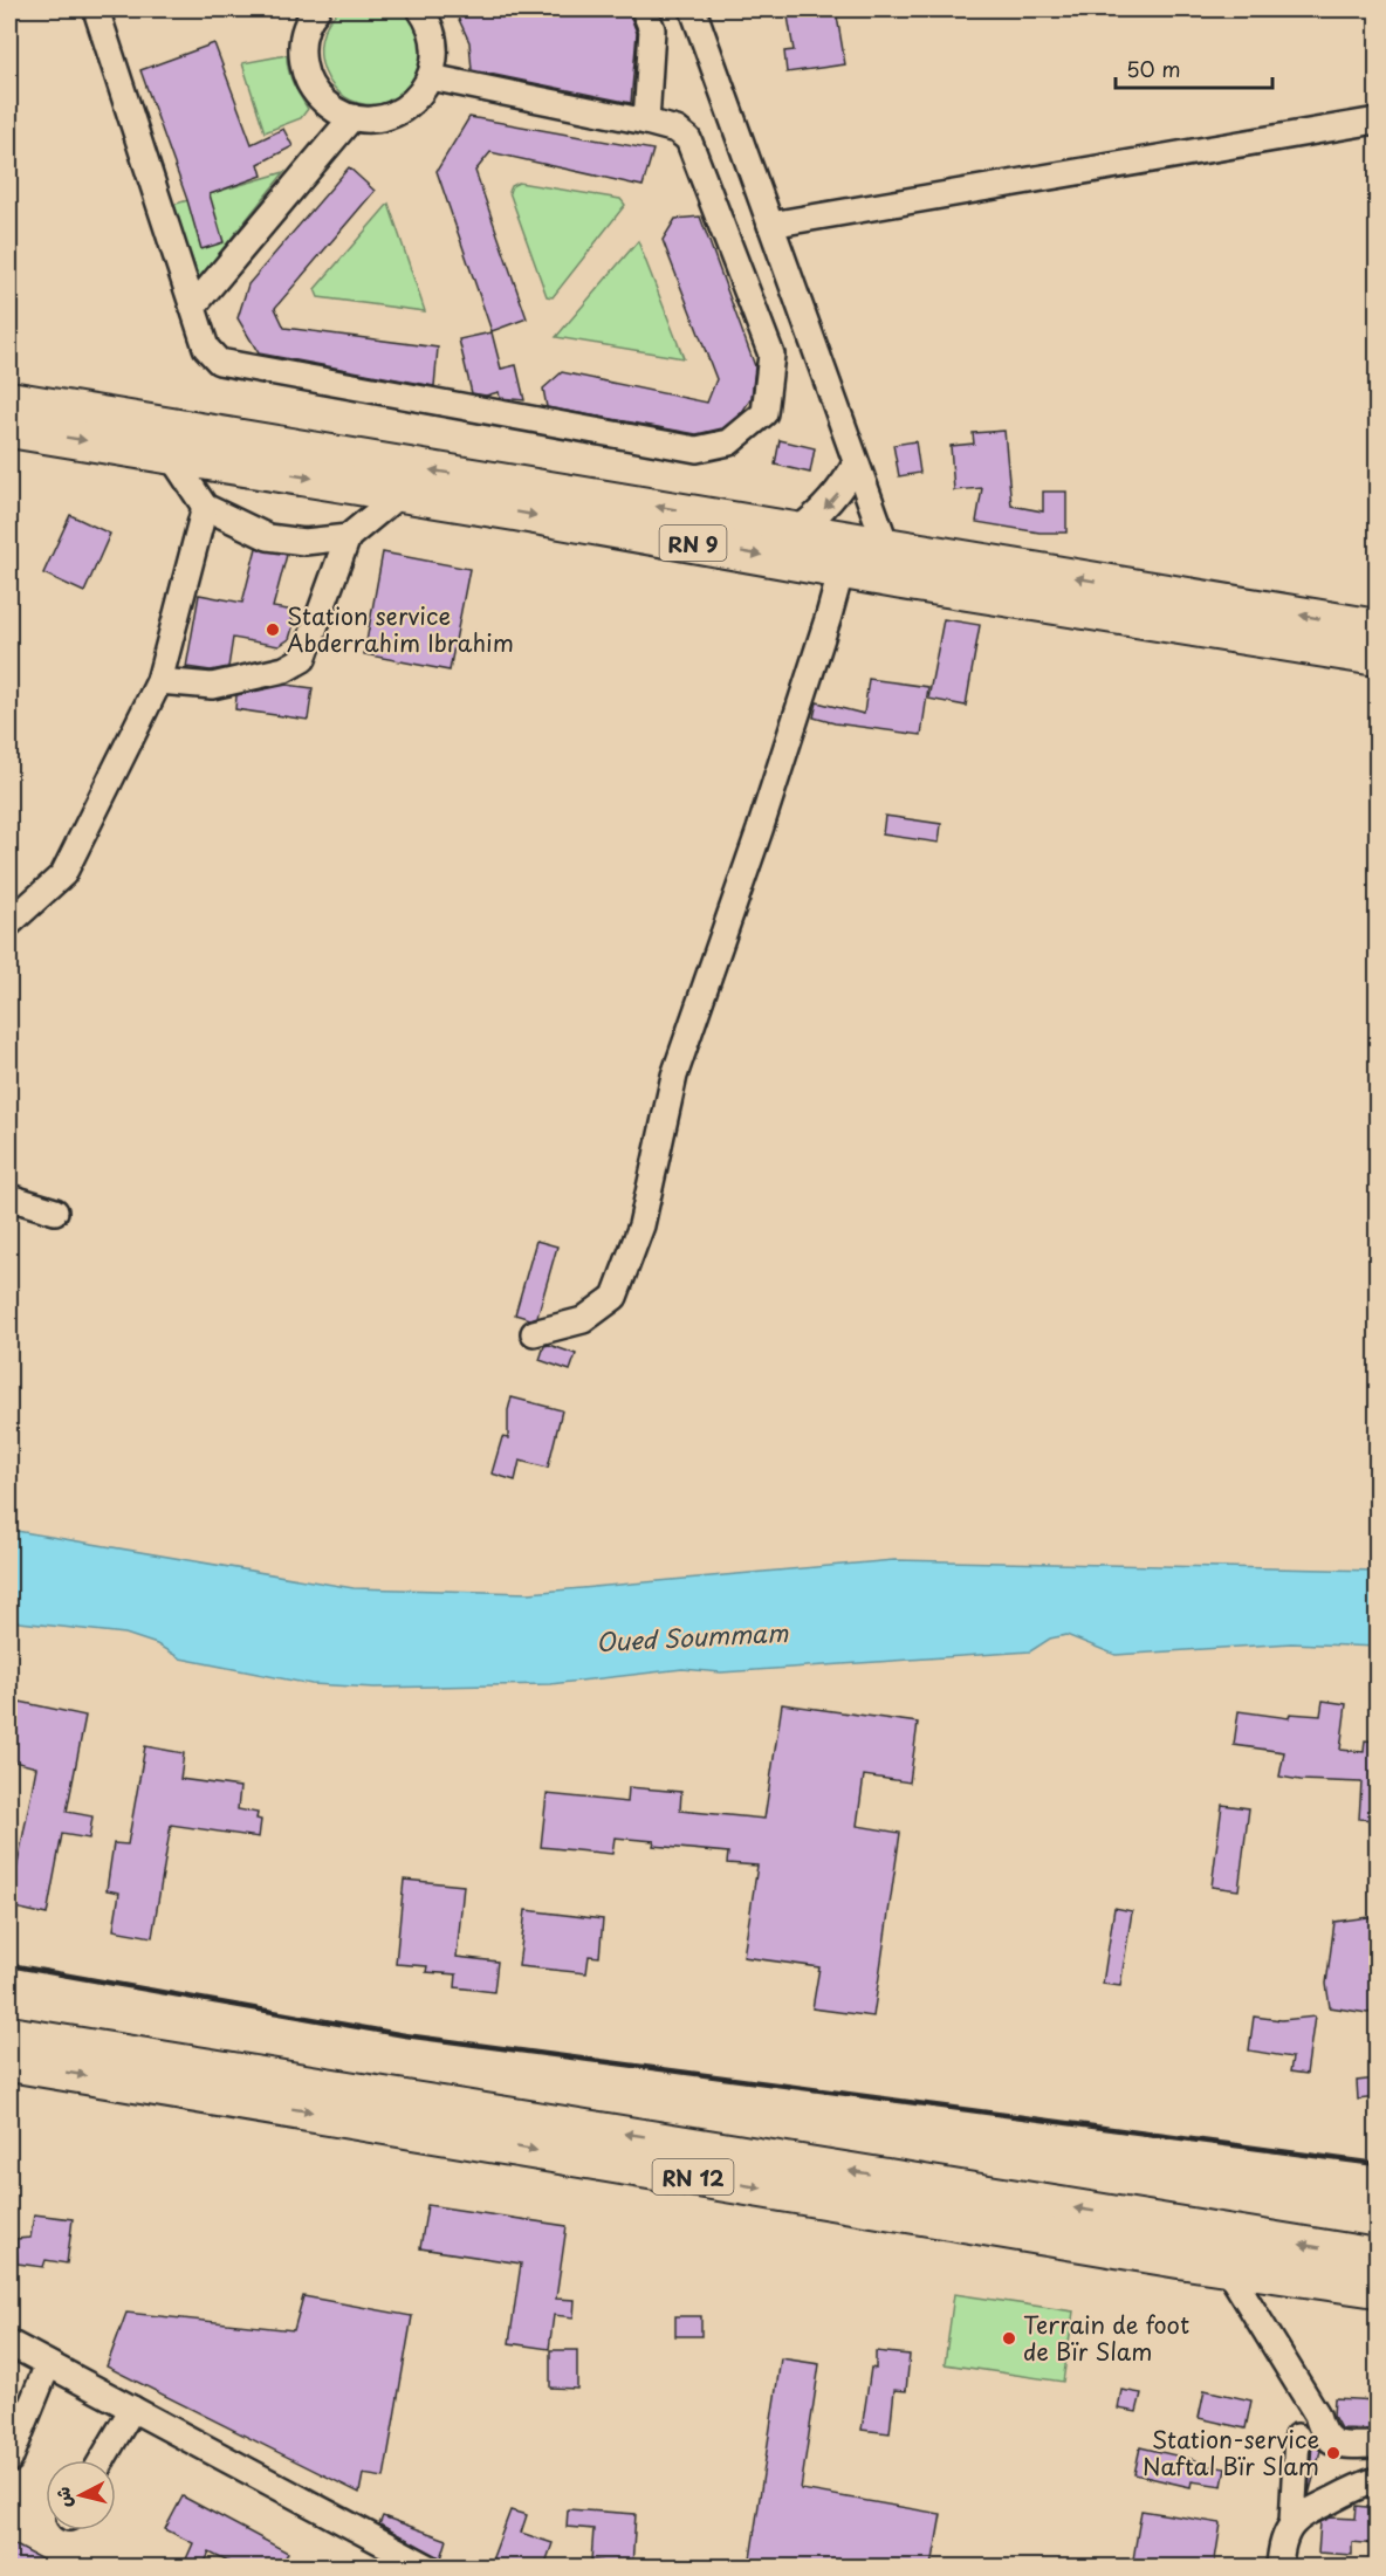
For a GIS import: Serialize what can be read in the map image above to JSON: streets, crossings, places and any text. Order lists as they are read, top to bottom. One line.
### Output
{"streets":{"highway":["RN 9","RN 12"]},"water":["Oued Soummam"],"places":["Station service Abderrahim Ibrahim","Terrain de foot de Bïr Slam","Station-service Naftal Bïr Slam"],"scale_bar":"50 m","north":"left"}
